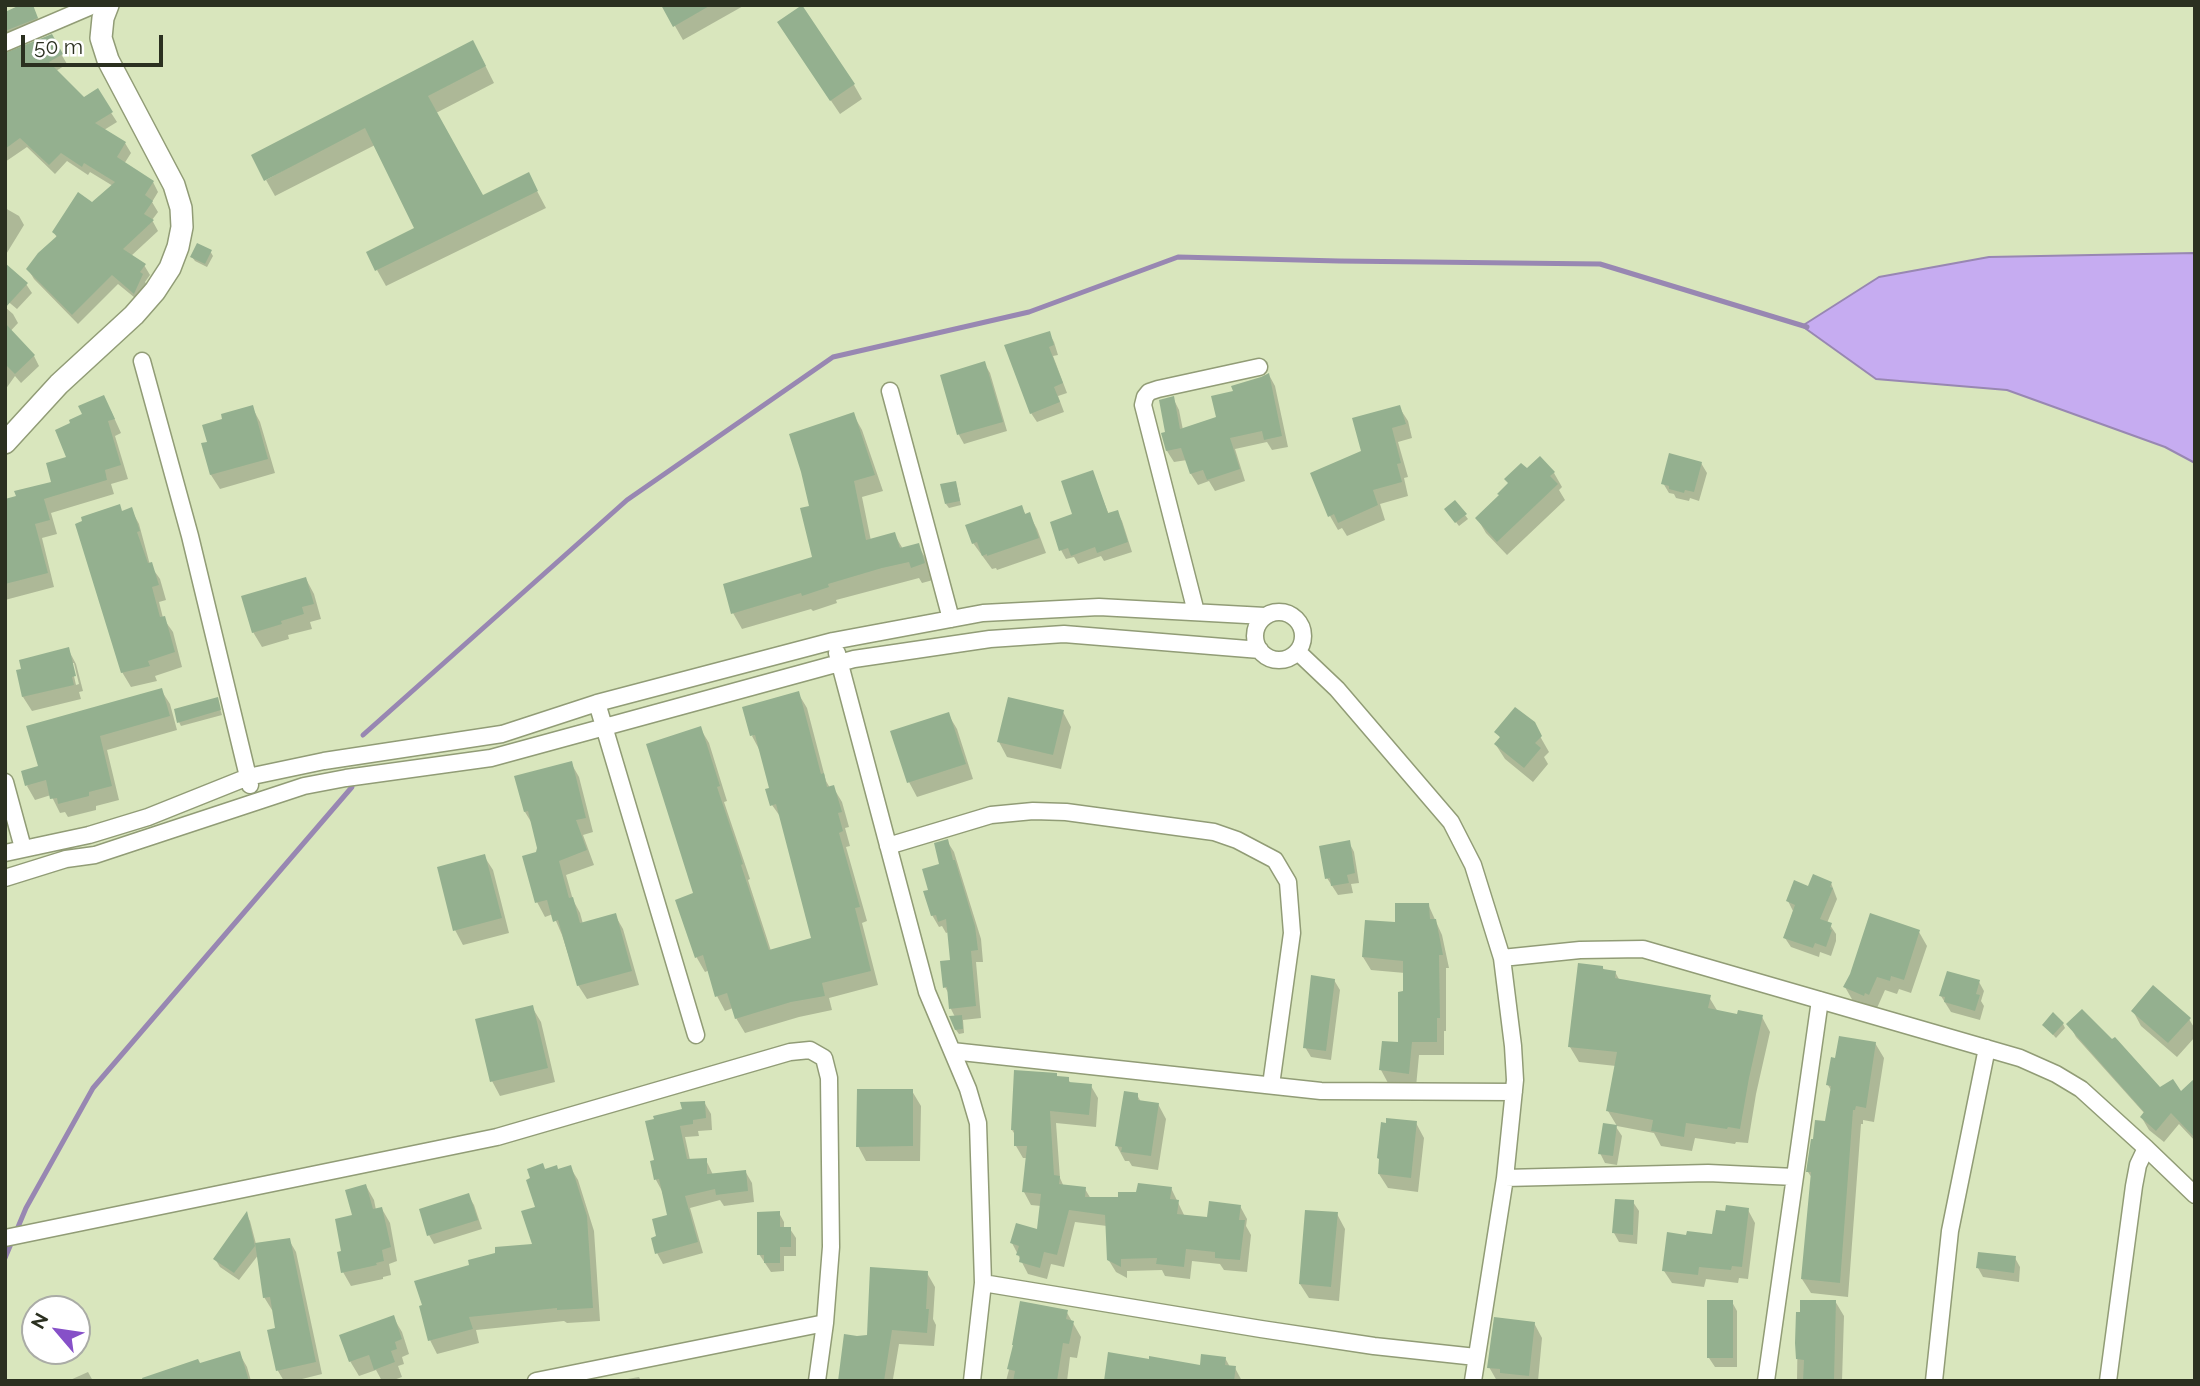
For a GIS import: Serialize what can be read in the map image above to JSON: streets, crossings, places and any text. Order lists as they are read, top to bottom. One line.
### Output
{"scale_bar":"50 m","north":"top left"}
